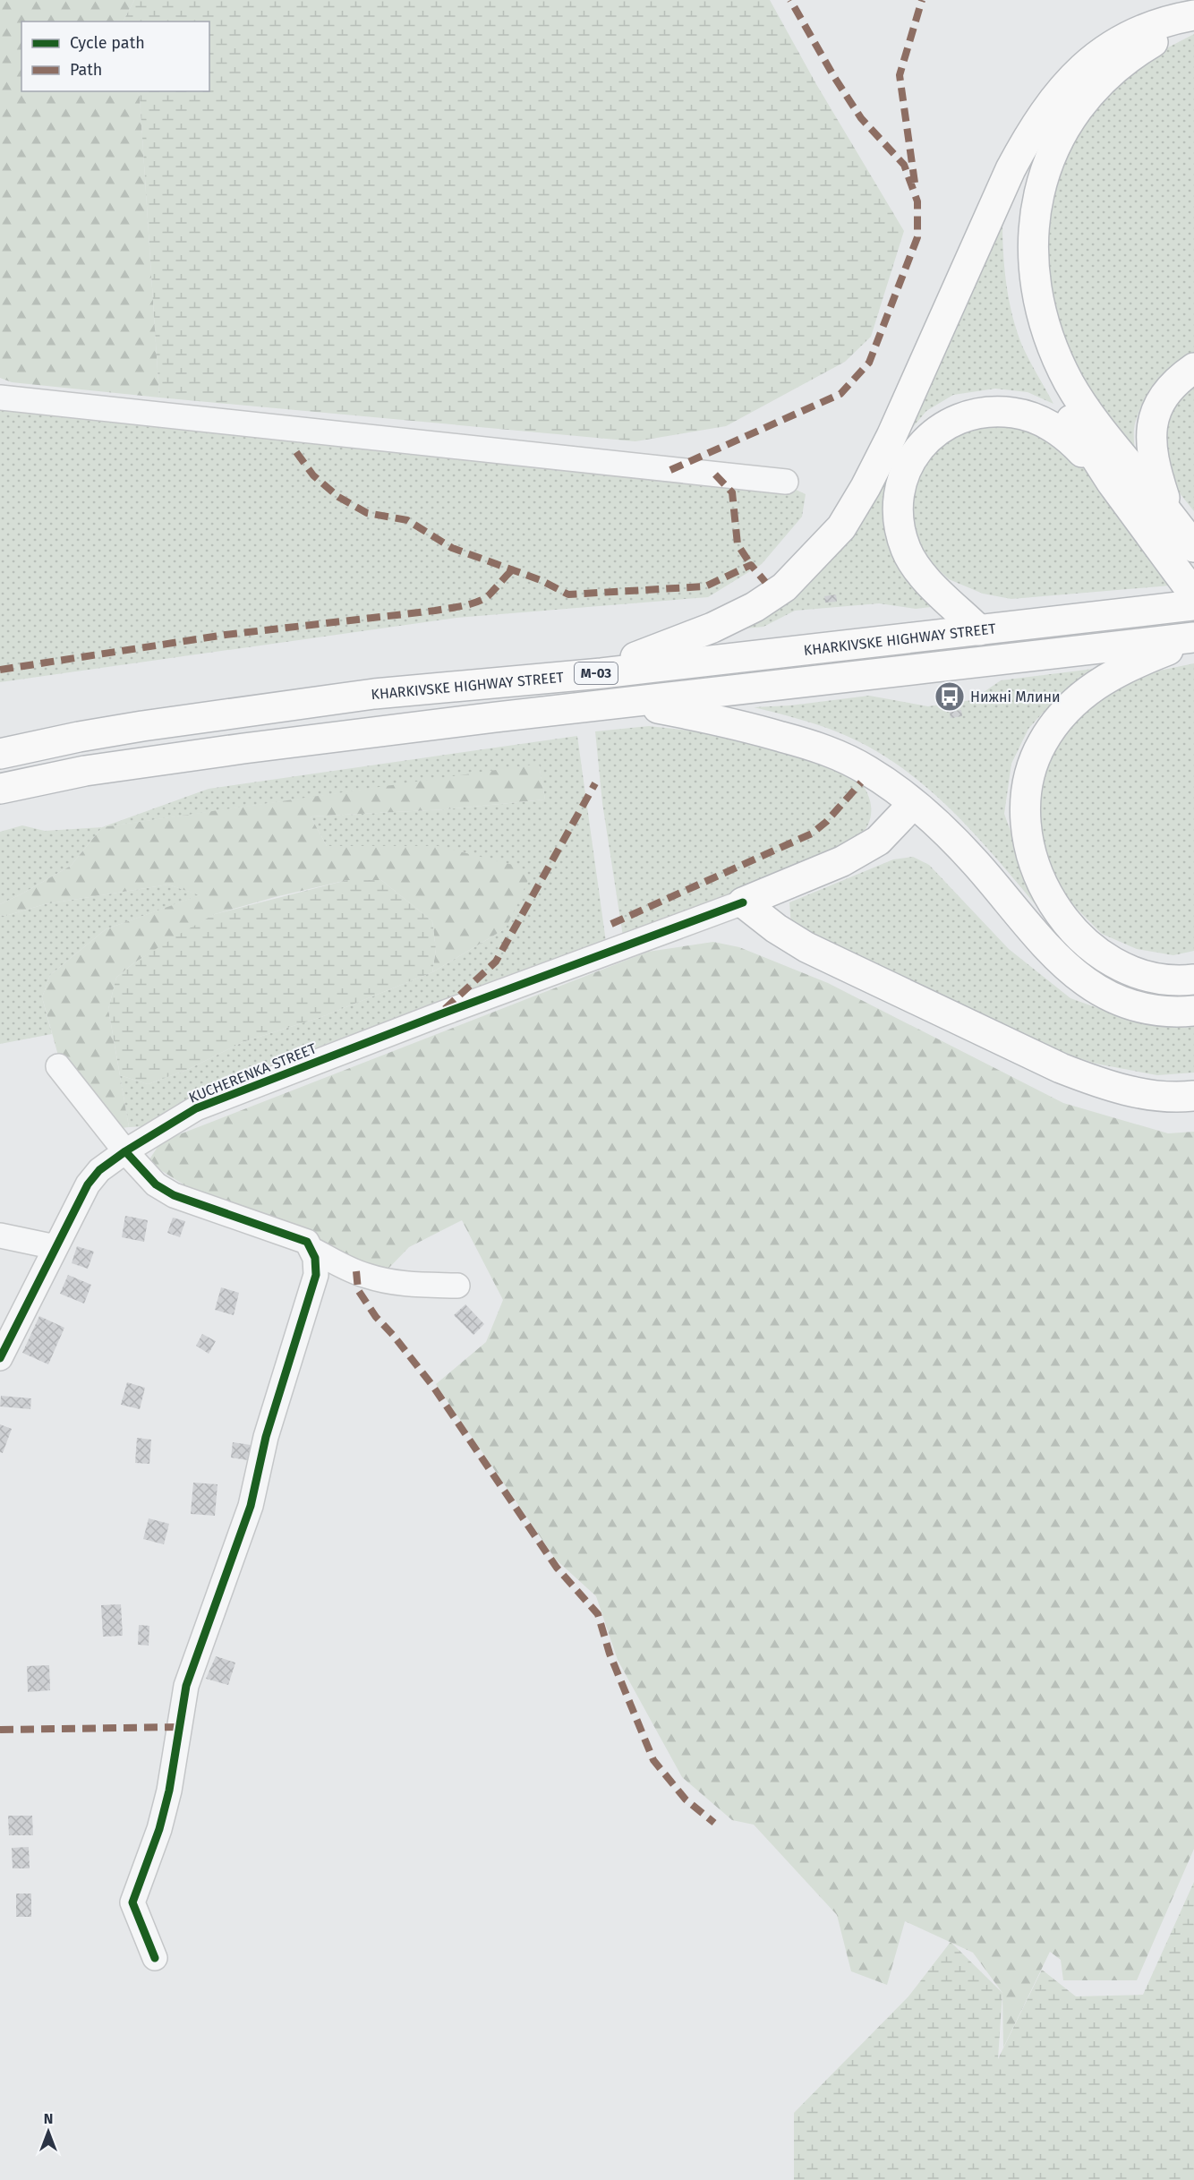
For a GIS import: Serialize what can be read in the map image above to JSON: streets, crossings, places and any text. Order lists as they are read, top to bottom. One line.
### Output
{"streets":{"highway":["KHARKIVSKE HIGHWAY STREET","М-03"],"street":["KUCHERENKA STREET"]},"places":{"bus stop":["Нижні Млини"]},"legend":["Cycle path","Path"],"north":"top"}
